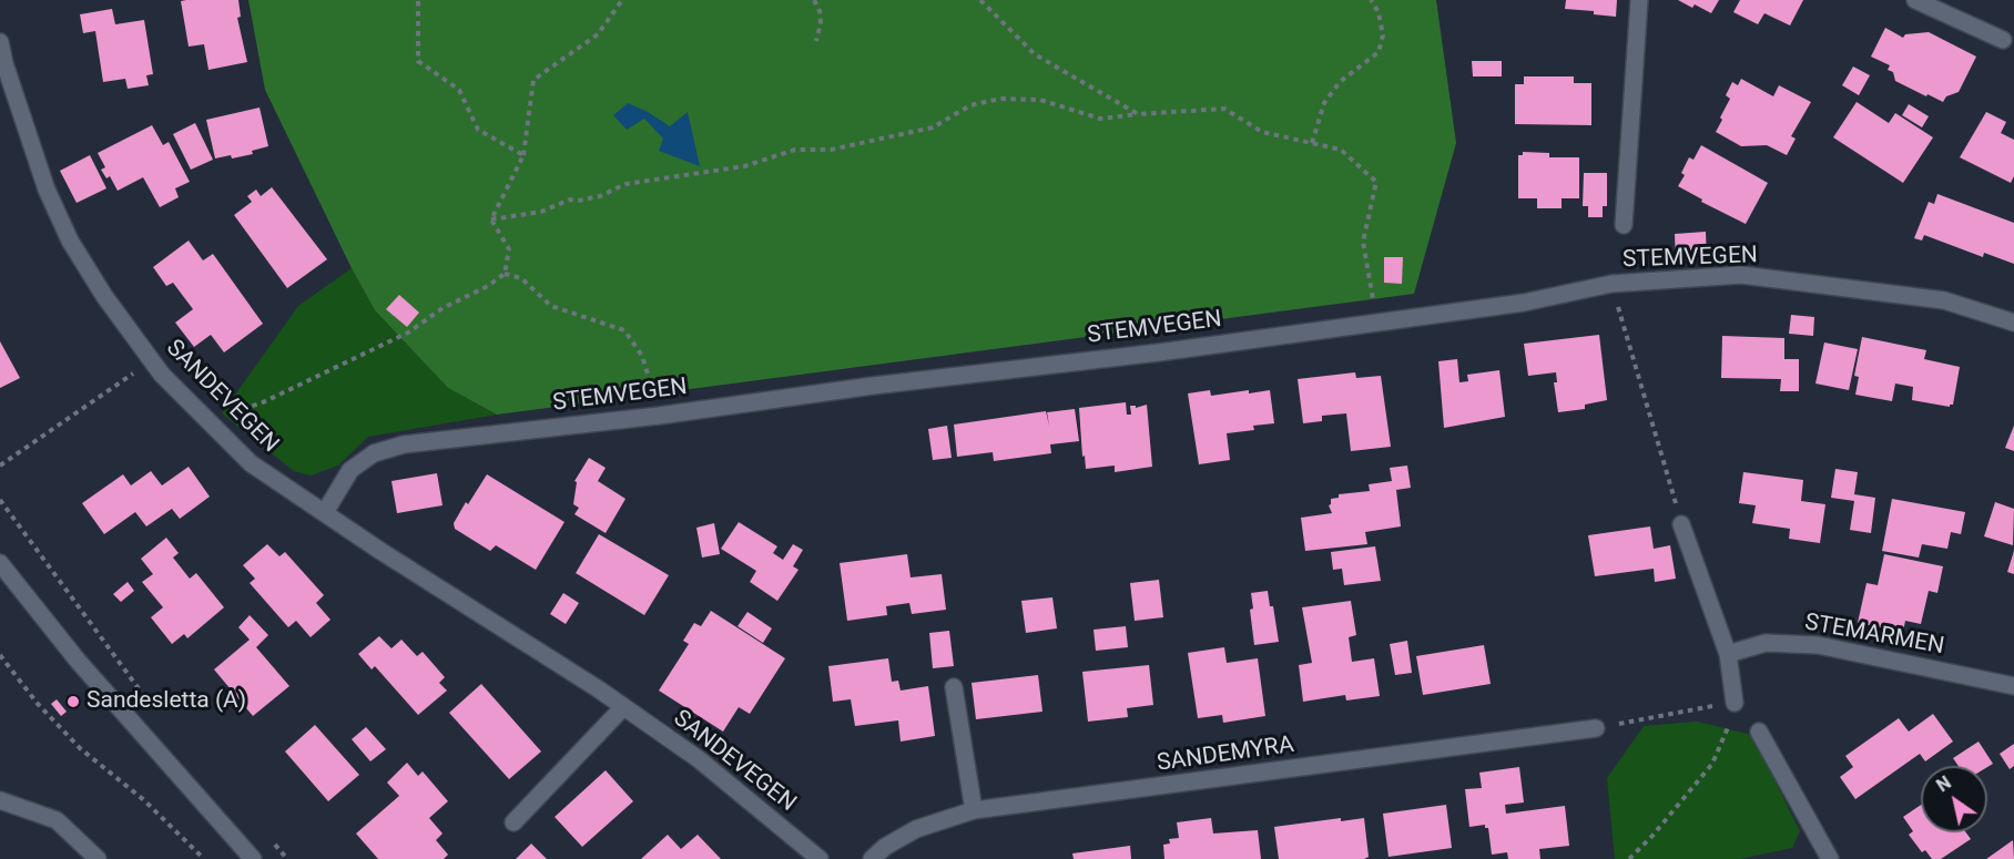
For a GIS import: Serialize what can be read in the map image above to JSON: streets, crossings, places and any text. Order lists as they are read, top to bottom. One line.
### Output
{"streets":{"street":["STEMVEGEN","SANDEVEGEN","STEMARMEN","SANDEMYRA"]},"crossings":[["STEMVEGEN","SANDEVEGEN"]],"places":["Sandesletta (A)"],"north":"top left"}
